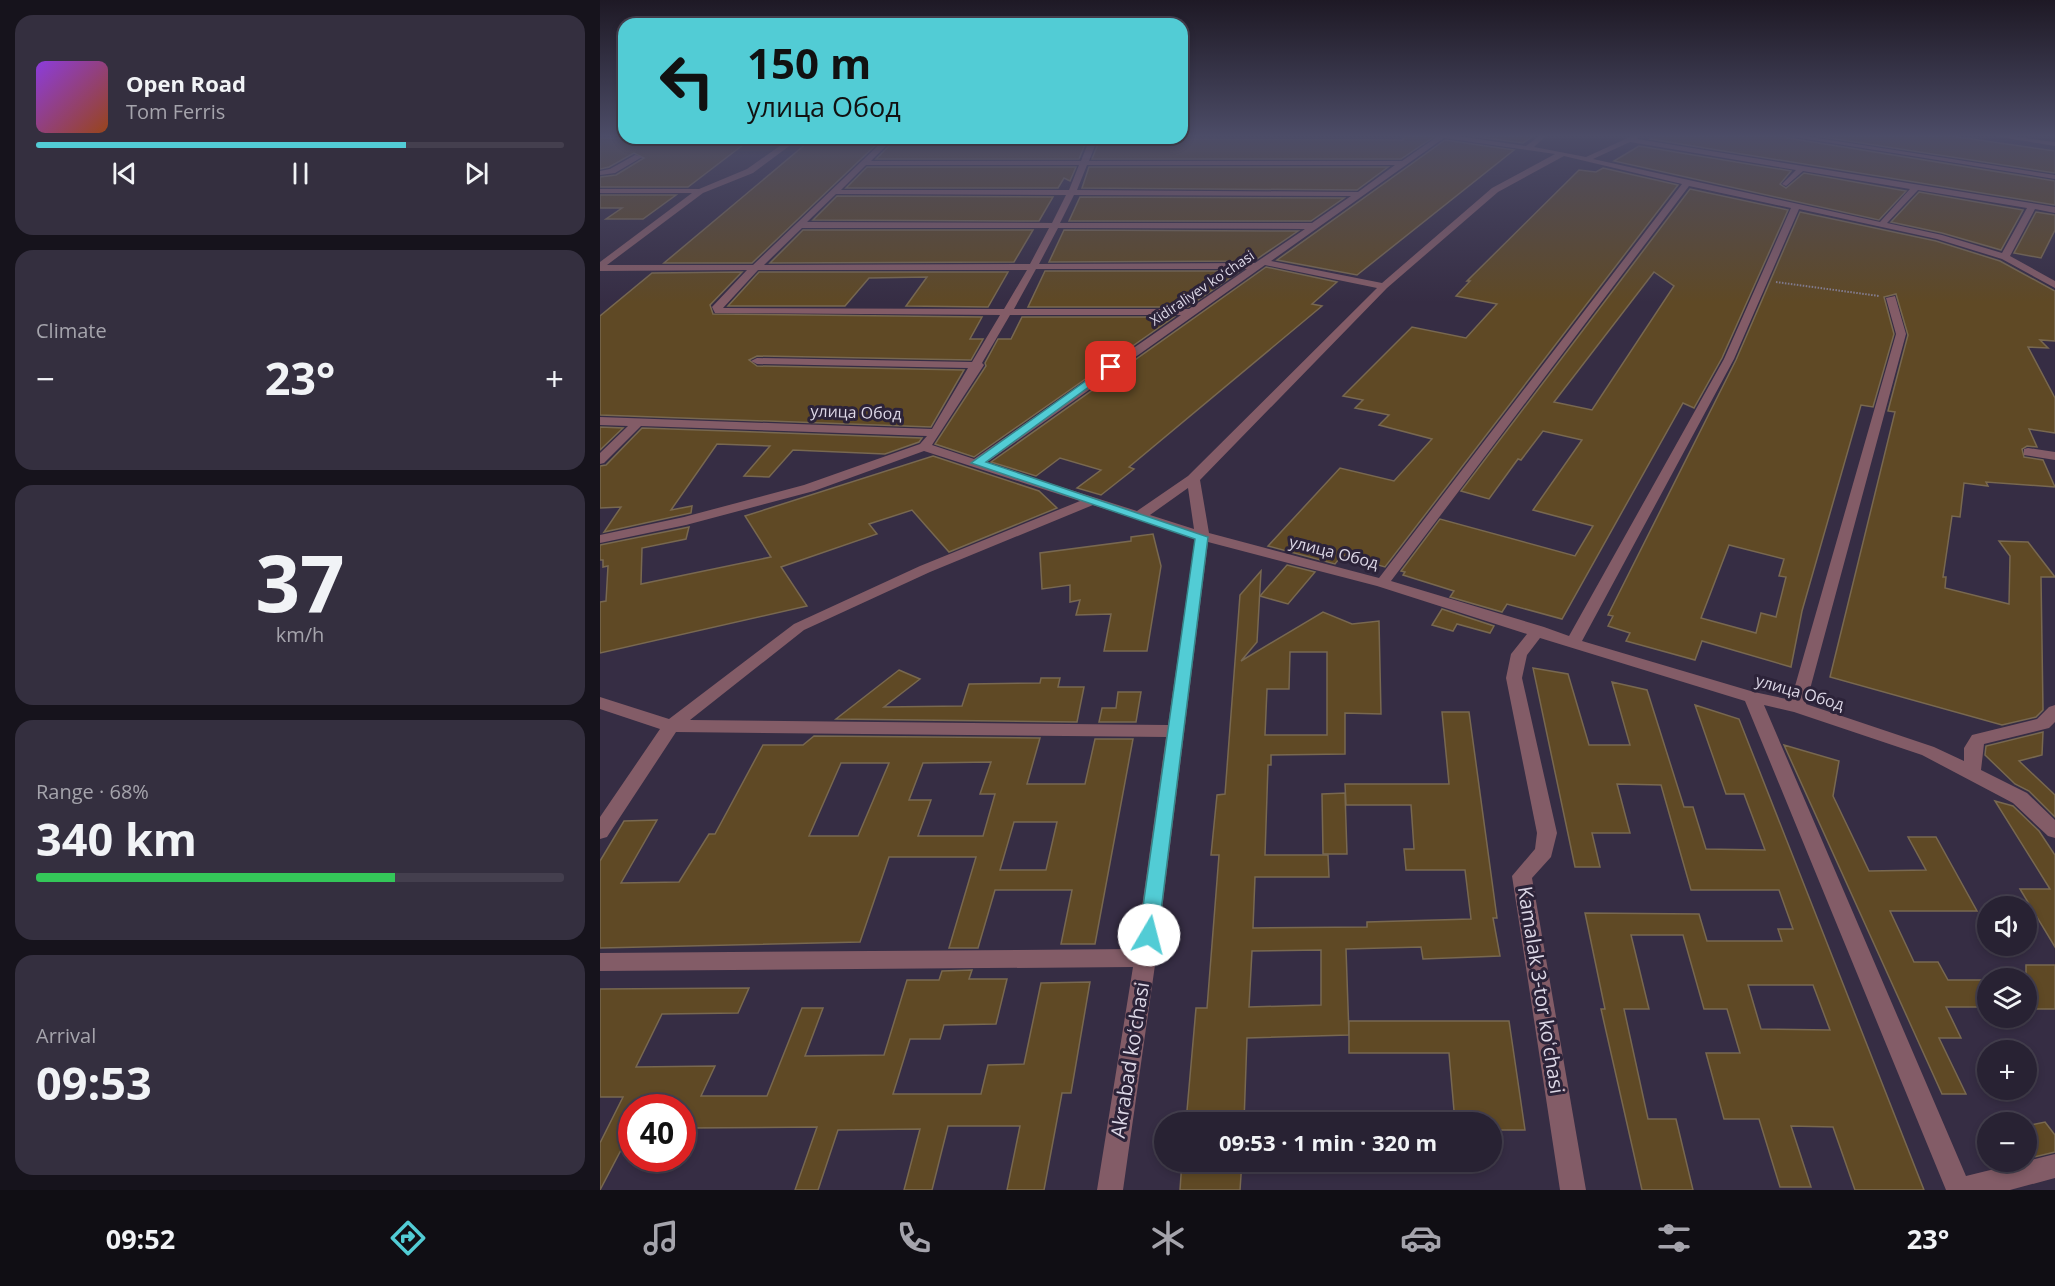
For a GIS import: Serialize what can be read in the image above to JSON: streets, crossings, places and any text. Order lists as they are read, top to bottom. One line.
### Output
{"streets":{"street":["Xidiraliyev koʻchasi","улица Обод","Kamalak 3-tor koʻchasi","Akrabad koʻchasi"]},"crossings":[["Xidiraliyev koʻchasi","улица Обод"],["улица Обод","Kamalak 3-tor koʻchasi"],["улица Обод","Akrabad koʻchasi"]],"page":{"turn":["150 m","улица Обод"],"song":["Open Road","Tom Ferris"],"tile":["Climate",["37","km/h"],["Range · 68%","340 km"],["Arrival","09:53"]],"heat":["−","23°","+"],"map_buttons":["+","−"],"limit":"40","trip":"09:53 · 1 min · 320 m","tabs":["09:52","23°"]}}
